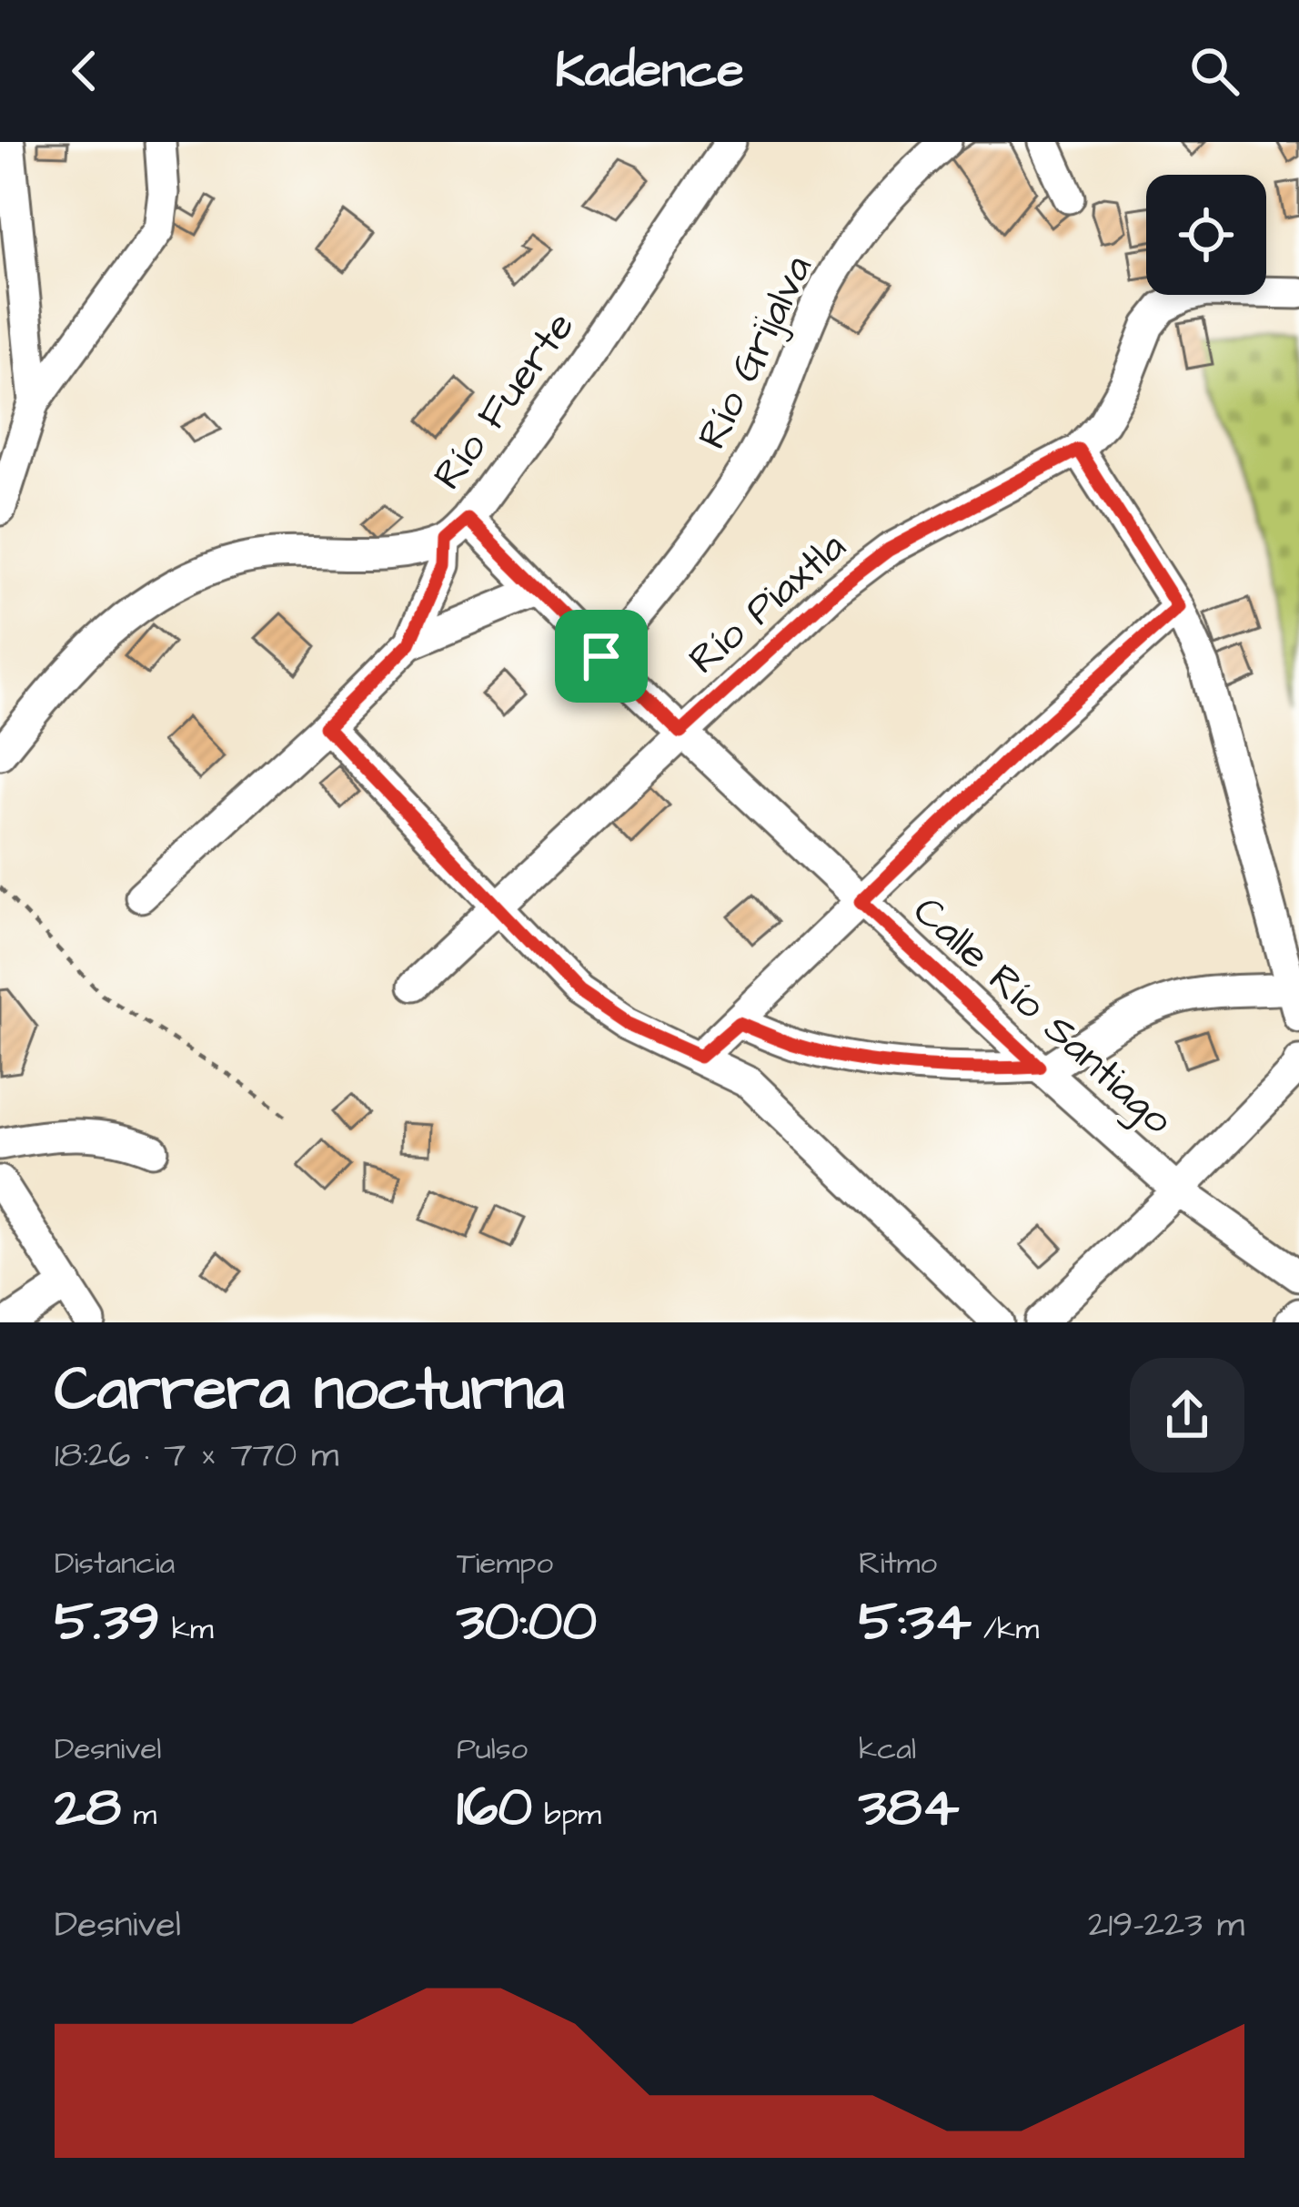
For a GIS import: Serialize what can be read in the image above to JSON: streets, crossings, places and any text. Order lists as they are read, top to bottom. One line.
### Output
{"streets":{"street":["Río Grijalva","Río Fuerte","Río Piaxtla","Calle Río Santiago"]},"crossings":[["Río Grijalva","Calle Río Santiago"],["Río Fuerte","Calle Río Santiago"],["Río Piaxtla","Calle Río Santiago"]],"page":{"header":"Kadence","heading":["Carrera nocturna","18:26 · 7 × 770 m"],"stats":[["Distancia","5.39 km"],["Tiempo","30:00"],["Ritmo","5:34 /km"],["Desnivel","28 m"],["Pulso","160 bpm"],["kcal","384"]],"chart":["Desnivel","219–223 m"]}}
